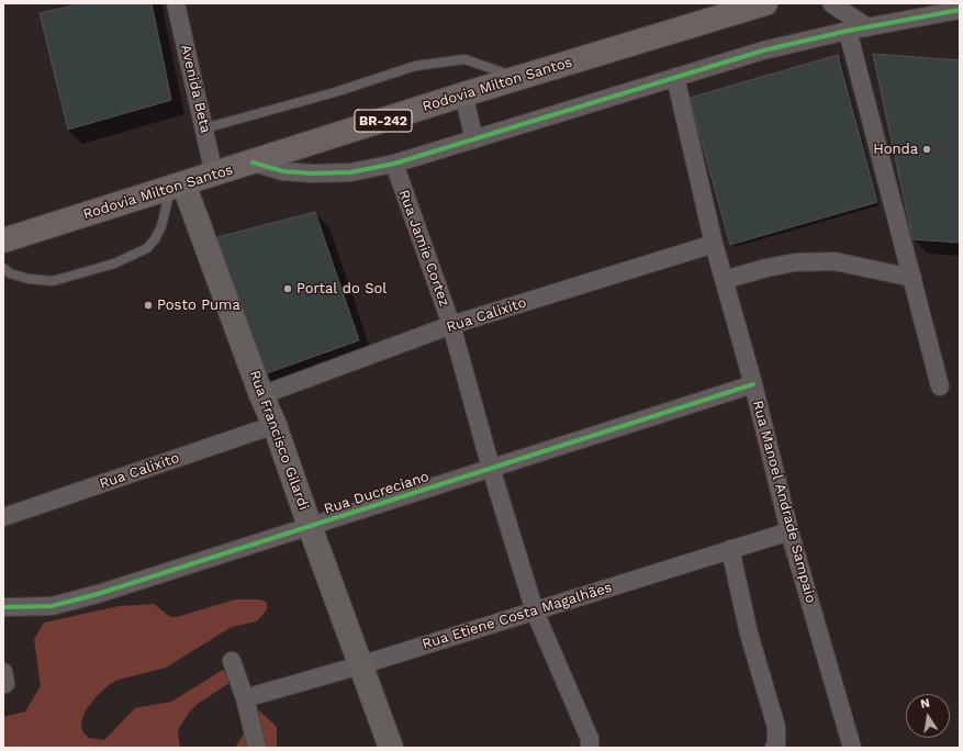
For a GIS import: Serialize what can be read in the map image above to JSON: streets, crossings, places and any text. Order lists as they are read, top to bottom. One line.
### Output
{"streets":{"highway":["Rodovia Milton Santos","BR-242"],"street":["Avenida Beta","Rua Jamie Cortez","Rua Calixito","Rua Francisco Gilardi","Rua Ducreciano","Rua Manoel Andrade Sampaio","Rua Etiene Costa Magalhães"]},"crossings":[["Rodovia Milton Santos","Avenida Beta"],["Rodovia Milton Santos","Rua Francisco Gilardi"],["Rua Jamie Cortez","Rua Calixito"],["Rua Jamie Cortez","Rua Ducreciano"],["Rua Jamie Cortez","Rua Etiene Costa Magalhães"],["Rua Calixito","Rua Francisco Gilardi"],["Rua Calixito","Rua Manoel Andrade Sampaio"],["Rua Francisco Gilardi","Rua Ducreciano"],["Rua Francisco Gilardi","Rua Etiene Costa Magalhães"],["Rua Ducreciano","Rua Manoel Andrade Sampaio"],["Rua Manoel Andrade Sampaio","Rua Etiene Costa Magalhães"]],"places":["Honda","Portal do Sol","Posto Puma"],"north":"top"}
